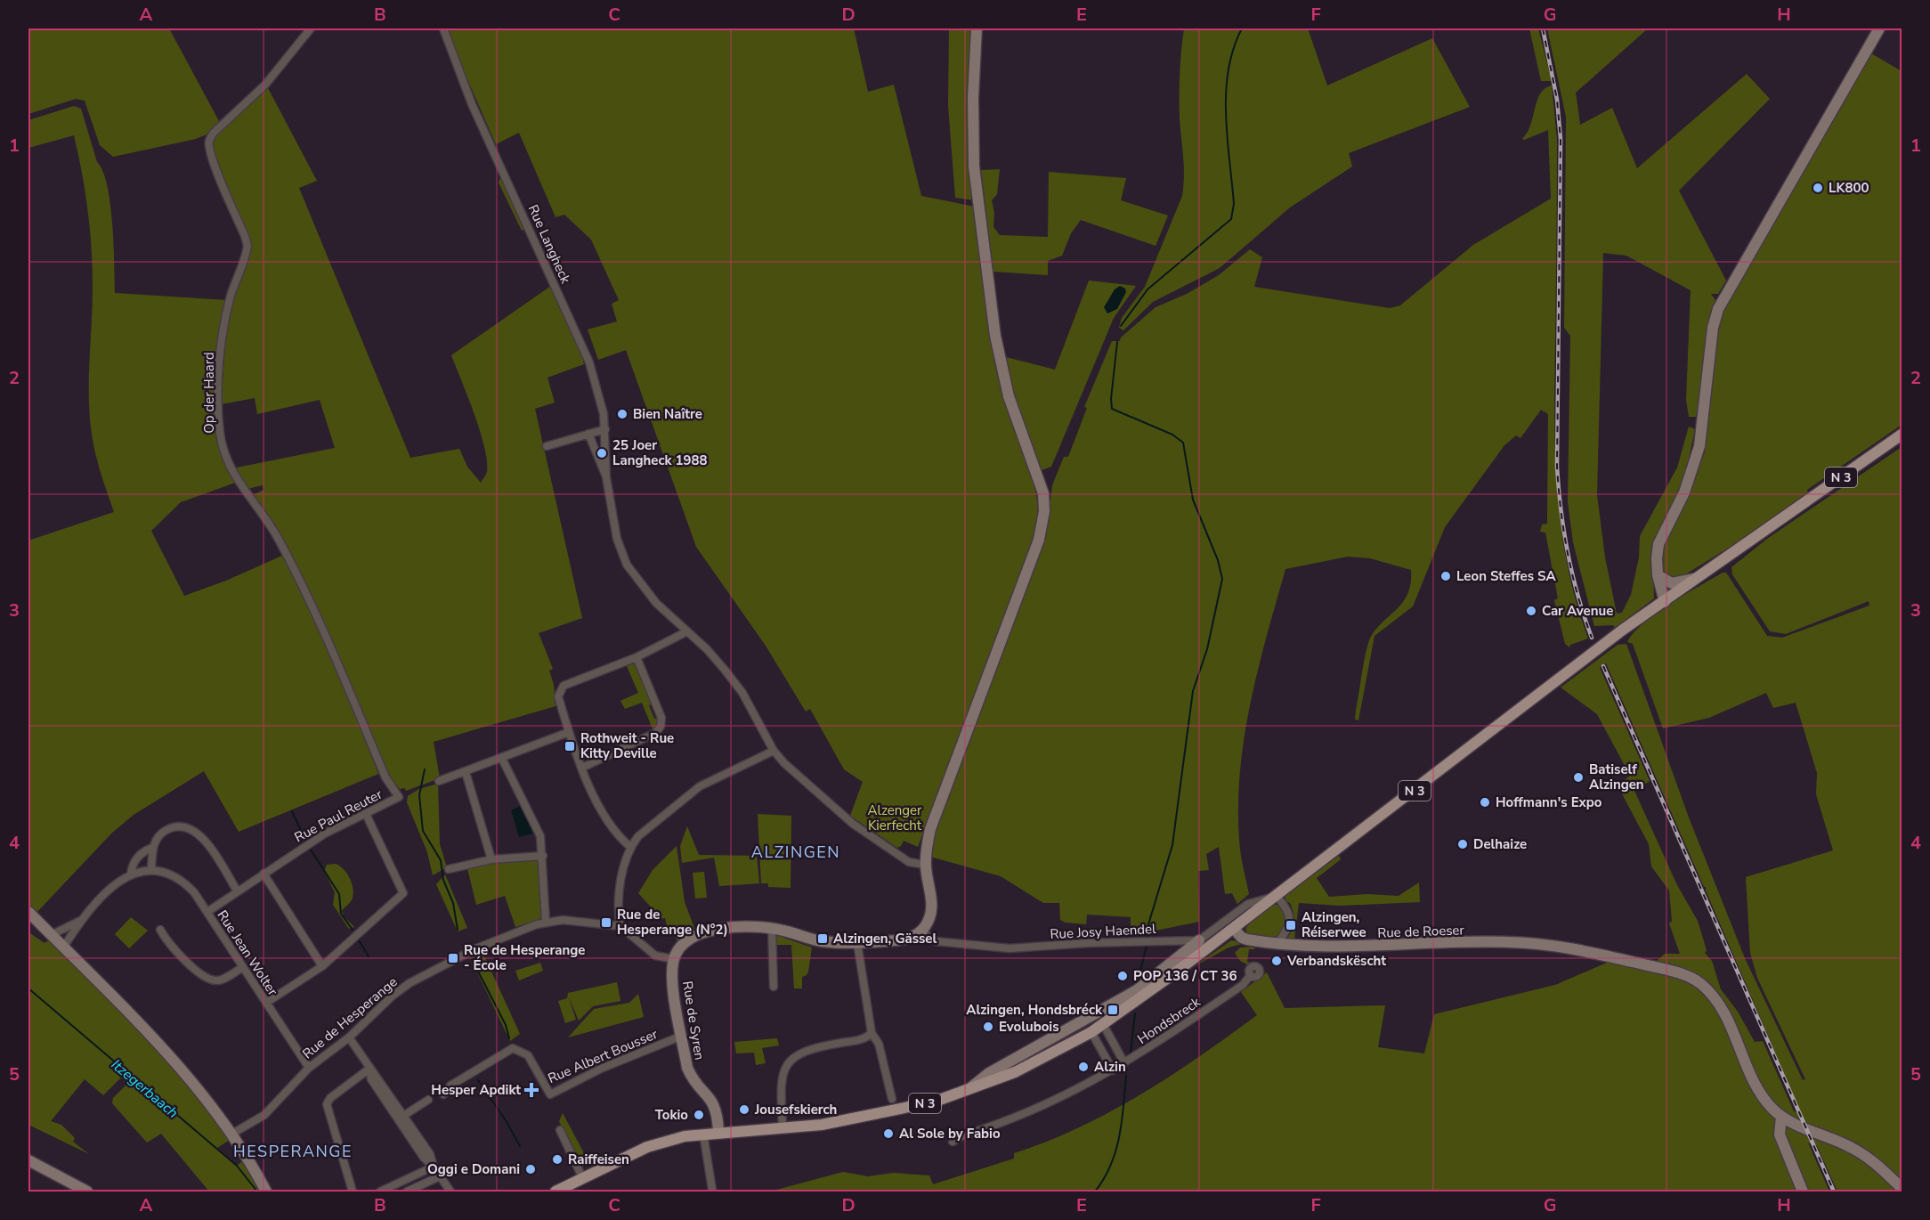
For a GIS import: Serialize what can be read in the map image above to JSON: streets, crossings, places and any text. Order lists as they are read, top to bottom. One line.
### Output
{"streets":{"main road":["N 3","Rue de Roeser","Rue de Syren"],"street":["Rue Langheck","Op der Haard","Rue Paul Reuter","Rue Josy Haendel","Rue Jean Wolter","Rue de Hesperange","Hondsbreck","Rue Albert Bousser"]},"crossings":[["Op der Haard","Rue Paul Reuter"],["N 3","Rue Josy Haendel"],["N 3","Rue de Roeser"],["N 3","Rue de Syren"],["Rue Paul Reuter","Rue Jean Wolter"],["Rue Jean Wolter","Rue de Hesperange"],["Rue de Syren","Rue Albert Bousser"]],"districts":["ALZINGEN","HESPERANGE"],"water":["Itzegerbaach"],"parks":["Alzenger Kierfecht"],"places":{"other":["LK800","Bien Naître","25 Joer Langheck 1988","Leon Steffes SA","Car Avenue","Batiself Alzingen","Hoffmann's Expo","Delhaize","Verbandskëscht","POP 136 / CT 36","Evolubois","Alzin","Jousefskierch","Tokio","Al Sole by Fabio","Raiffeisen","Oggi e Domani"],"transit":["Rothweit - Rue Kitty Deville","Rue de Hesperange (N°2)","Alzingen, Réiserwee","Alzingen, Gässel","Rue de Hesperange - École","Alzingen, Hondsbréck"],"health":["Hesper Apdikt"]},"grid":{"columns":["A","B","C","D","E","F","G","H"],"rows":["1","2","3","4","5"]}}
